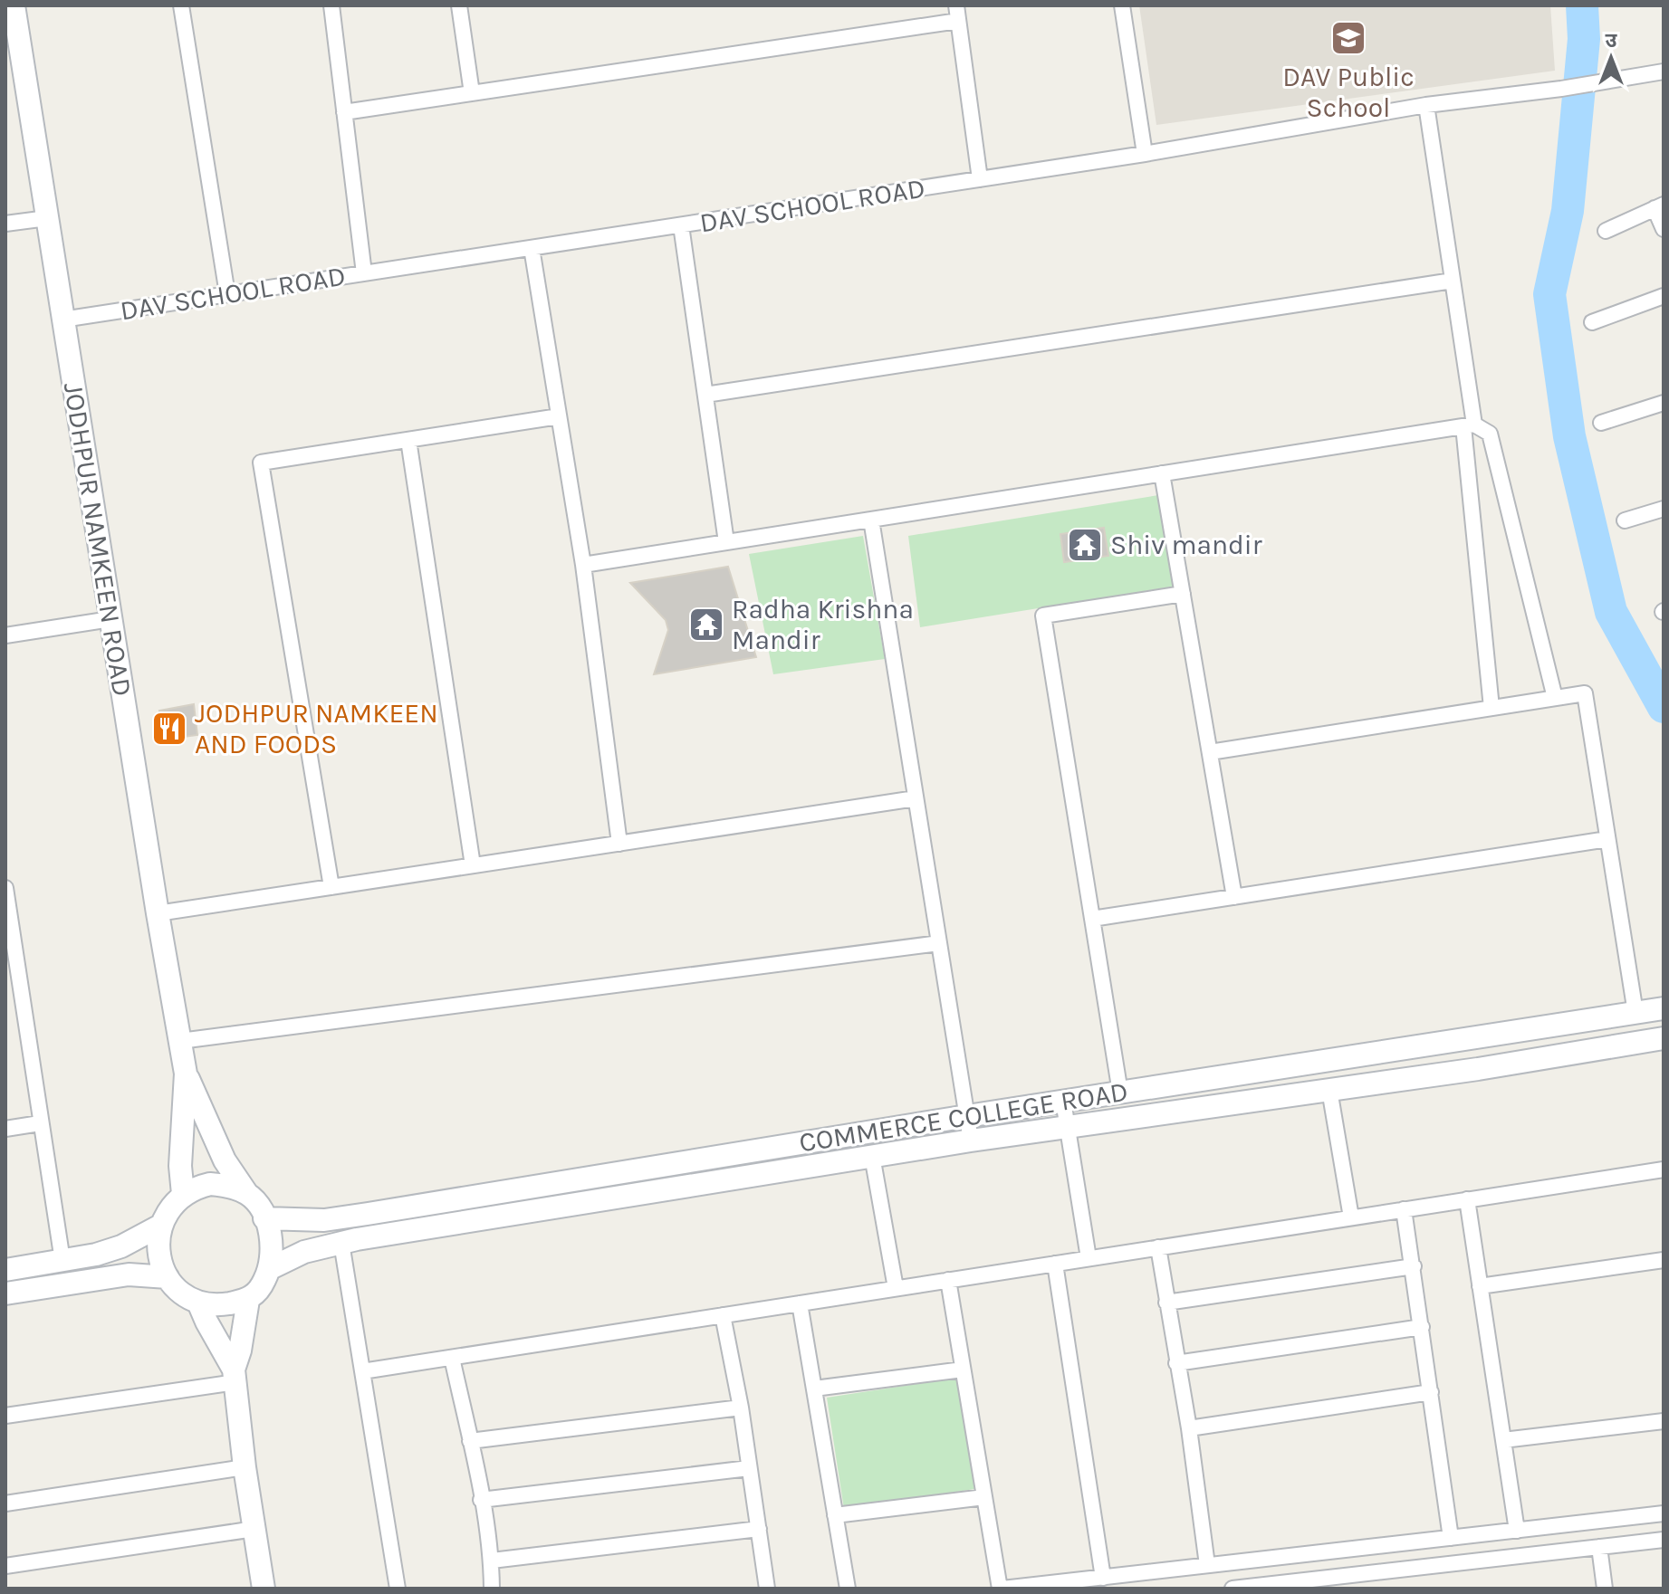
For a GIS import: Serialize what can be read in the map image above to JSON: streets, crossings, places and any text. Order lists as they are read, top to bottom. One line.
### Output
{"streets":{"street":["DAV SCHOOL ROAD","JODHPUR NAMKEEN ROAD","COMMERCE COLLEGE ROAD"]},"crossings":[["DAV SCHOOL ROAD","JODHPUR NAMKEEN ROAD"]],"places":{"school or university":["DAV Public School"],"temple":["Shiv mandir","Radha Krishna Mandir"],"restaurant":["JODHPUR NAMKEEN AND FOODS"]},"north":"top"}
